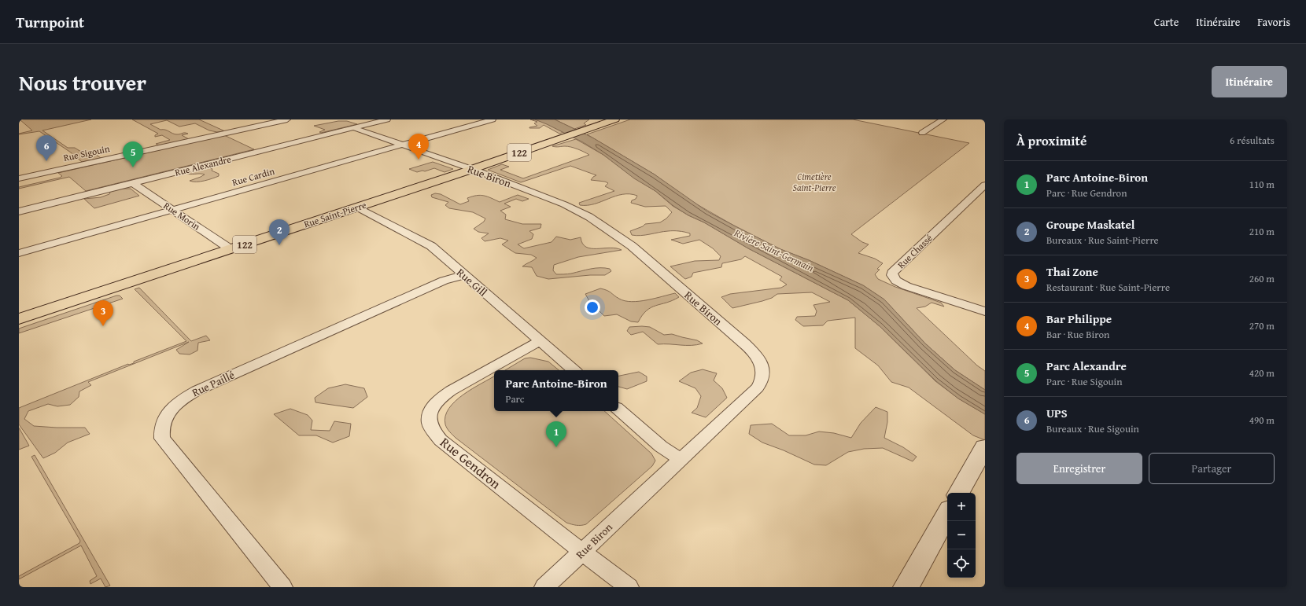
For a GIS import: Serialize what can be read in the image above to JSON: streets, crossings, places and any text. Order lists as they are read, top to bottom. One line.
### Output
{"streets":{"main road":["122","Rue Saint-Pierre"],"street":["Rue Sigouin","Rue Alexandre","Rue Biron","Rue Cardin","Rue Morin","Rue Chassé","Rue Gill","Rue Paillé","Rue Gendron"]},"crossings":[["Rue Alexandre","Rue Biron"],["Rue Alexandre","Rue Morin"],["Rue Biron","Rue Cardin"],["Rue Biron","Rue Saint-Pierre"],["Rue Biron","Rue Gendron"],["Rue Cardin","Rue Morin"],["Rue Saint-Pierre","Rue Morin"],["Rue Saint-Pierre","Rue Gill"],["Rue Gill","Rue Paillé"],["Rue Gill","Rue Gendron"]],"water":["Rivière Saint-Germain"],"parks":["Cimetière Saint-Pierre"],"page":{"header":"Turnpoint","nav":["Carte","Itinéraire","Favoris"],"title":"Nous trouver","buttons":["Itinéraire",["Enregistrer","Partager"]],"heading":["À proximité","6 résultats"],"pins":["4","6","5","2","3","1"],"list":[{"mark":"1","name":"Parc Antoine-Biron","note":"Parc · Rue Gendron","value":"110 m"},{"mark":"2","name":"Groupe Maskatel","note":"Bureaux · Rue Saint-Pierre","value":"210 m"},{"mark":"3","name":"Thai Zone","note":"Restaurant · Rue Saint-Pierre","value":"260 m"},{"mark":"4","name":"Bar Philippe","note":"Bar · Rue Biron","value":"270 m"},{"mark":"5","name":"Parc Alexandre","note":"Parc · Rue Sigouin","value":"420 m"},{"mark":"6","name":"UPS","note":"Bureaux · Rue Sigouin","value":"490 m"}],"popup":["Parc Antoine-Biron","Parc"],"map_buttons":["+","−"]}}
